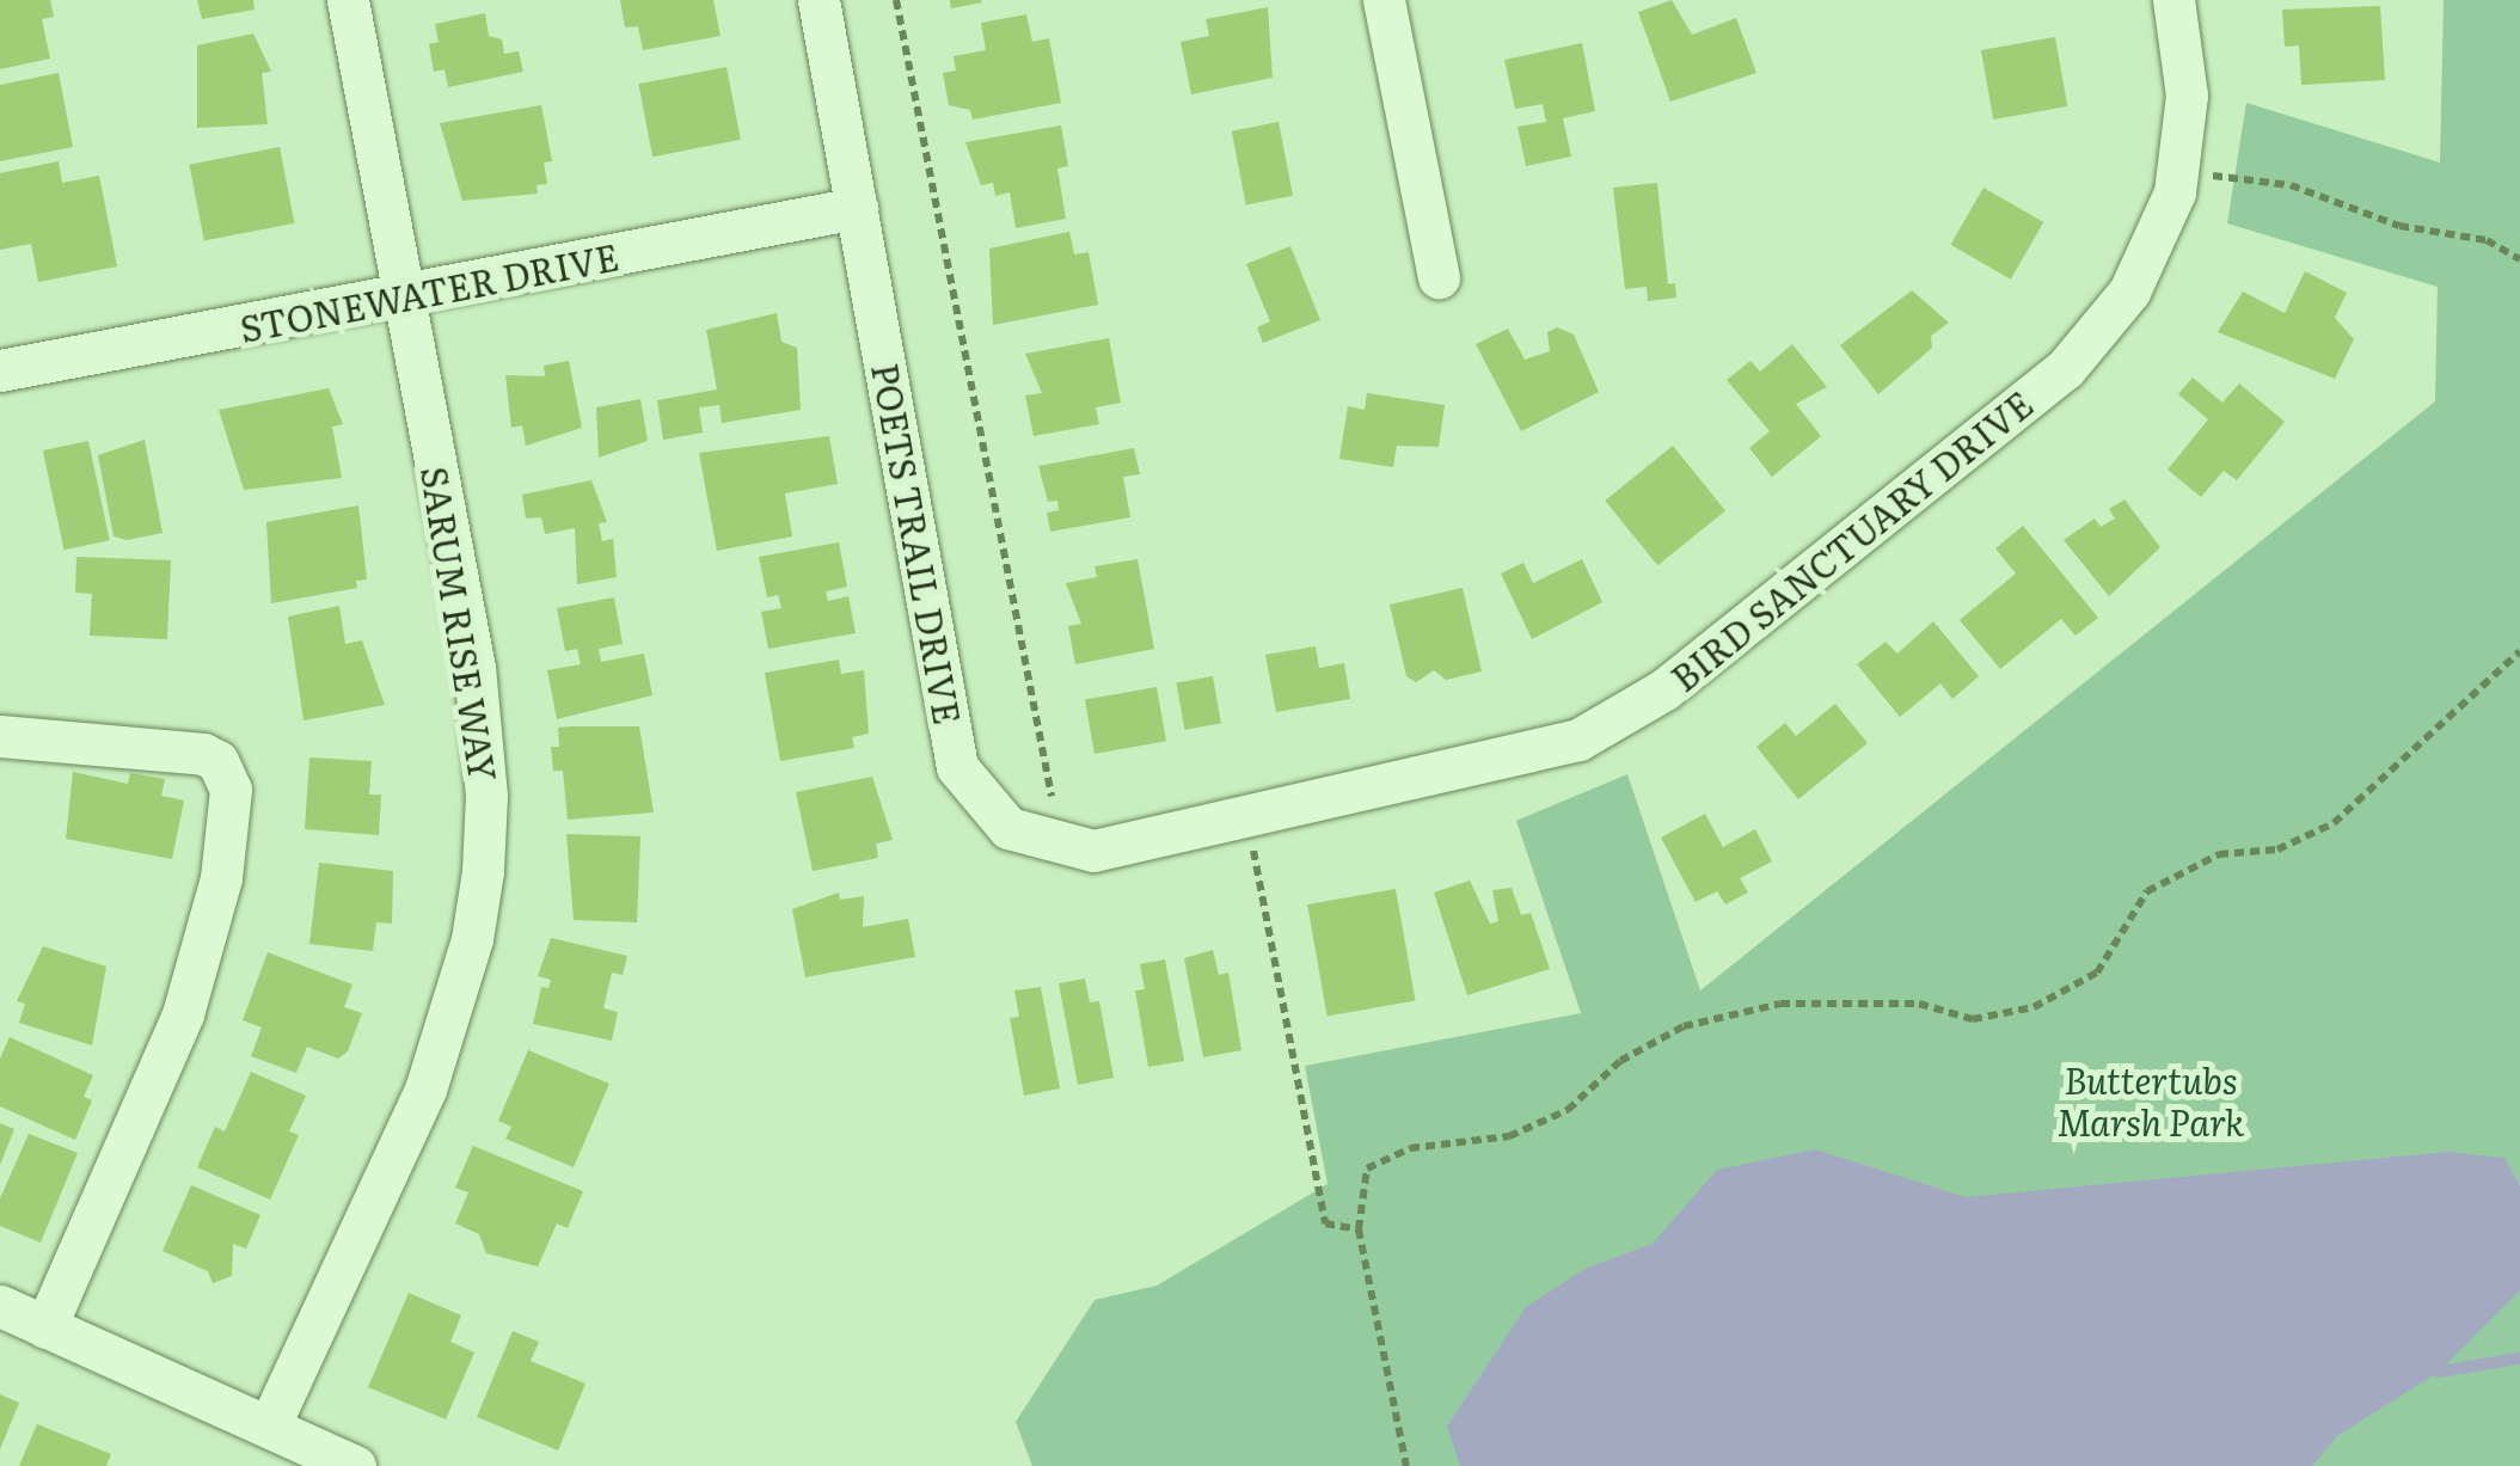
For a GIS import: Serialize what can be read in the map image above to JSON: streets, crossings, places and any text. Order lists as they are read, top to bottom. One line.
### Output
{"streets":{"street":["STONEWATER DRIVE","BIRD SANCTUARY DRIVE","POETS TRAIL DRIVE","SARUM RISE WAY"]},"crossings":[["STONEWATER DRIVE","POETS TRAIL DRIVE"],["STONEWATER DRIVE","SARUM RISE WAY"],["BIRD SANCTUARY DRIVE","POETS TRAIL DRIVE"]],"parks":["Buttertubs Marsh Park"]}
